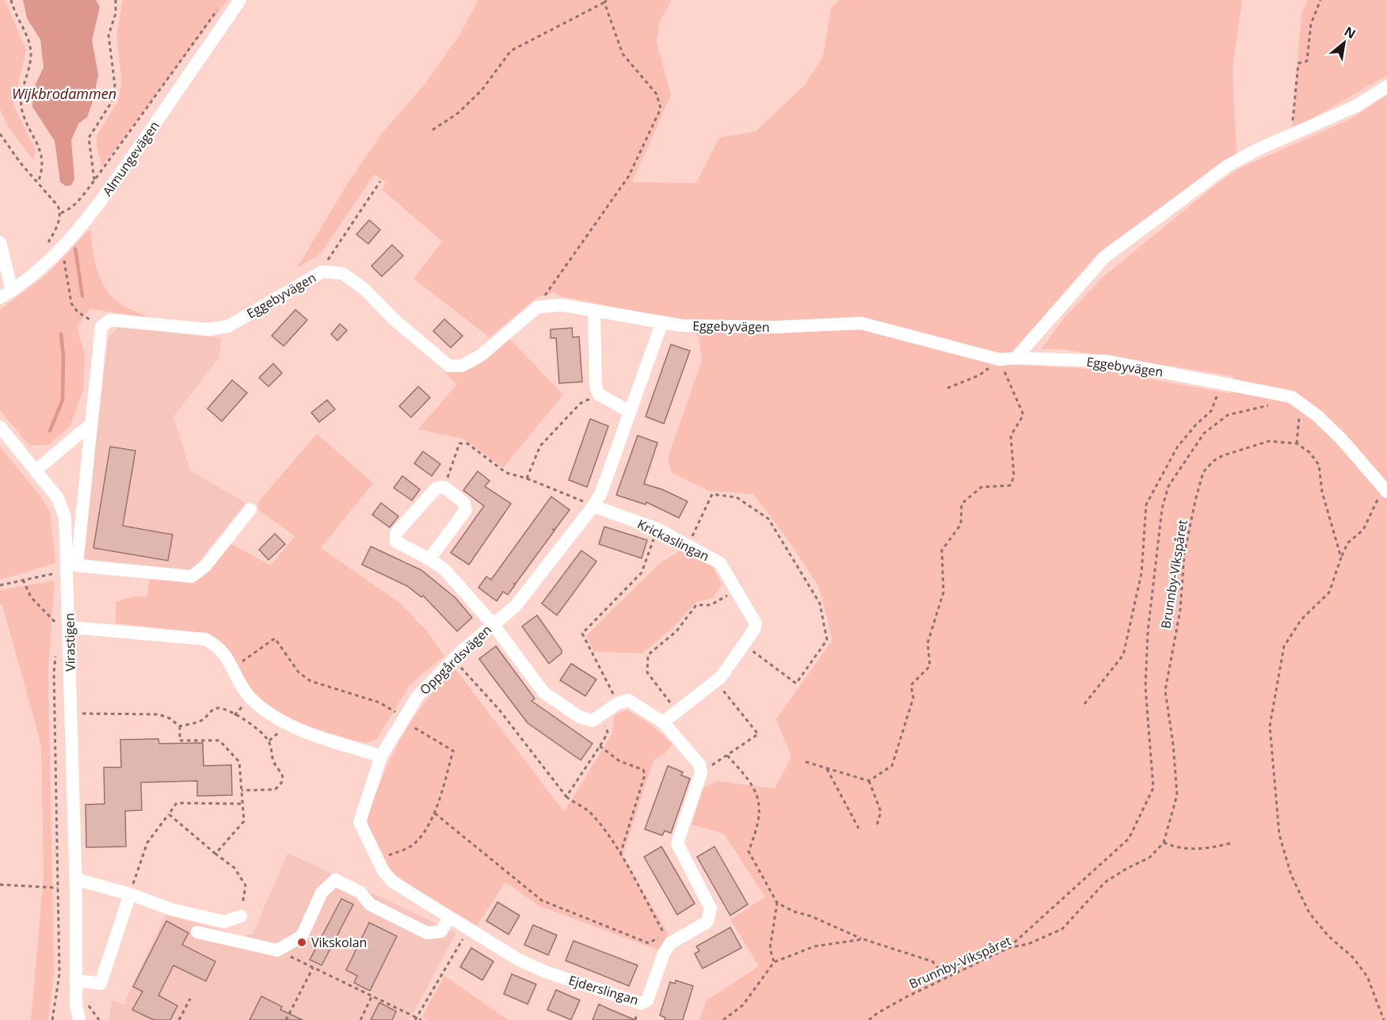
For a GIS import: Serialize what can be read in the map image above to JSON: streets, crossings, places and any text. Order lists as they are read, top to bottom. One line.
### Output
{"streets":{"street":["Almungevägen","Eggebyvägen","Krickaslingan","Virastigen","Oppgårdsvägen","Ejderslingan"],"path":["Brunnby-Vikspåret"]},"crossings":[["Eggebyvägen","Virastigen"],["Eggebyvägen","Oppgårdsvägen"],["Krickaslingan","Oppgårdsvägen"],["Oppgårdsvägen","Ejderslingan"]],"water":["Wijkbrodammen"],"places":["Vikskolan"],"north":"top right"}
